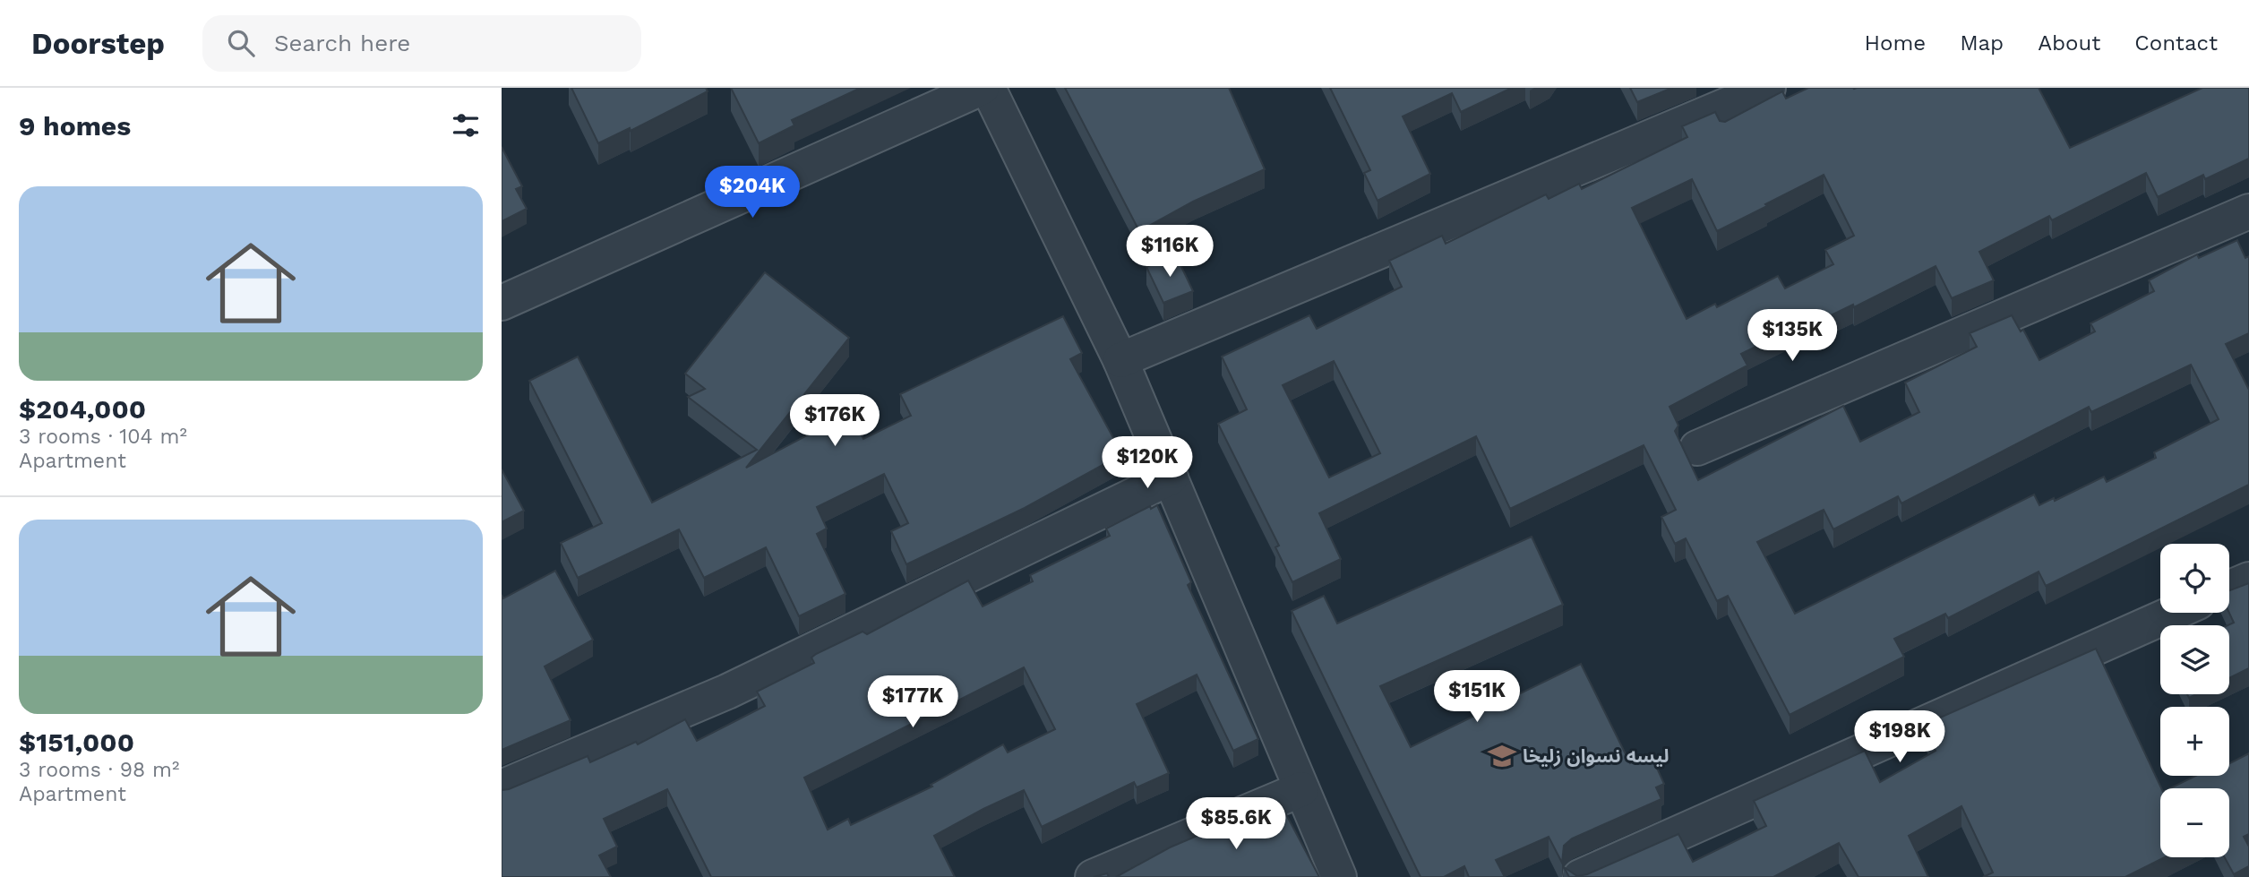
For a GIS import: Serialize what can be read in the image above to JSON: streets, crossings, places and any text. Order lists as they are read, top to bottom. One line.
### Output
{"places":{"school or university":["لیسه نسوان زلیخا"]},"page":{"header":"Doorstep","search":"Search here","nav":["Home","Map","About","Contact"],"heading":"9 homes","list":[{"name":"$204,000","note":"3 rooms · 104 m² · Apartment"},{"name":"$151,000","note":"3 rooms · 98 m² · Apartment"}],"price":["$204K","$116K","$135K","$176K","$120K","$151K","$177K","$198K","$85.6K"],"map_buttons":["+","−"]}}
